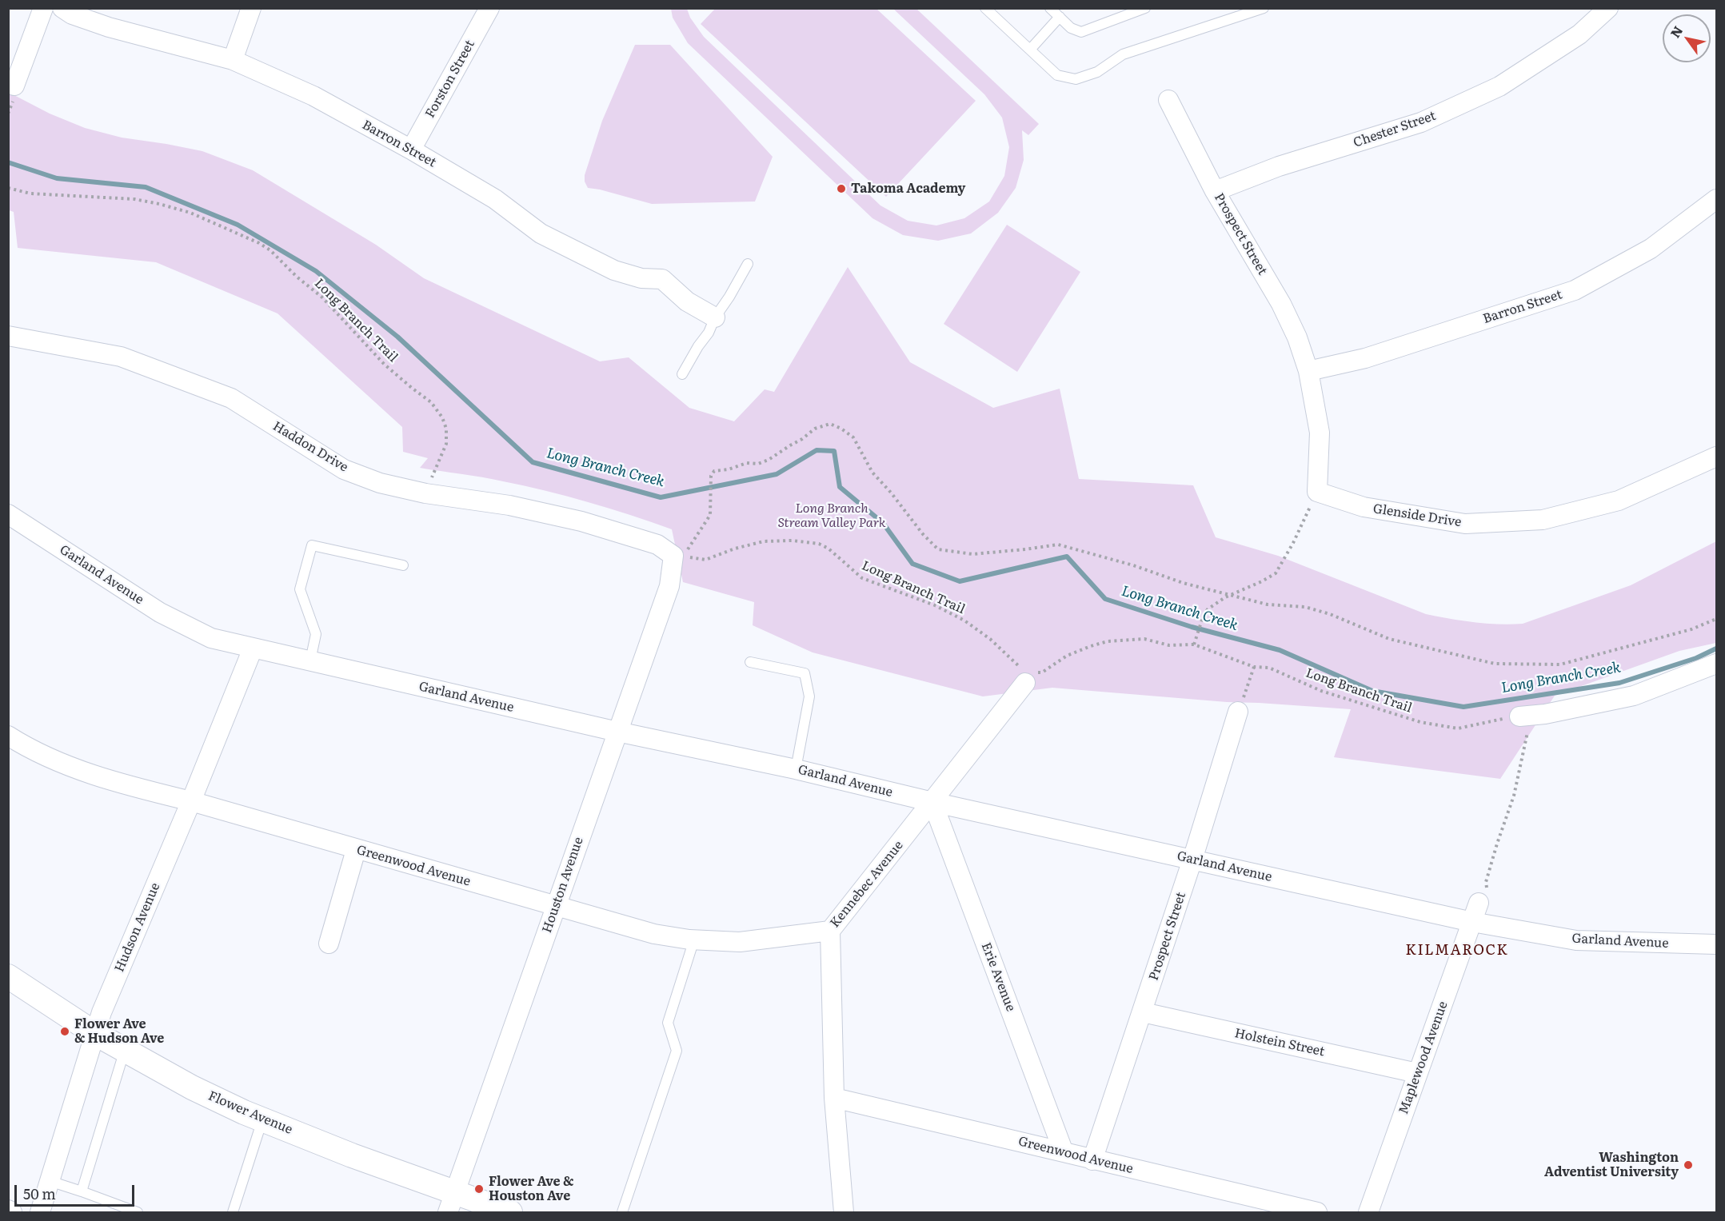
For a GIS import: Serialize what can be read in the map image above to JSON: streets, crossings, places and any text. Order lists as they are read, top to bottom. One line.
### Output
{"streets":{"street":["Forston Street","Chester Street","Barron Street","Prospect Street","Haddon Drive","Glenside Drive","Garland Avenue","Greenwood Avenue","Kennebec Avenue","Houston Avenue","Hudson Avenue","Erie Avenue","Holstein Street","Maplewood Avenue","Flower Avenue"],"path":["Long Branch Trail"]},"crossings":[["Forston Street","Barron Street"],["Chester Street","Prospect Street"],["Barron Street","Prospect Street"],["Prospect Street","Garland Avenue"],["Prospect Street","Greenwood Avenue"],["Prospect Street","Holstein Street"],["Long Branch Trail","Haddon Drive"],["Long Branch Trail","Kennebec Avenue"],["Long Branch Trail","Houston Avenue"],["Haddon Drive","Houston Avenue"],["Garland Avenue","Kennebec Avenue"],["Garland Avenue","Houston Avenue"],["Garland Avenue","Hudson Avenue"],["Garland Avenue","Erie Avenue"],["Garland Avenue","Maplewood Avenue"],["Greenwood Avenue","Kennebec Avenue"],["Greenwood Avenue","Houston Avenue"],["Greenwood Avenue","Hudson Avenue"],["Greenwood Avenue","Erie Avenue"],["Kennebec Avenue","Erie Avenue"],["Houston Avenue","Flower Avenue"],["Hudson Avenue","Flower Avenue"],["Holstein Street","Maplewood Avenue"]],"districts":["KILMAROCK"],"water":["Long Branch Creek"],"parks":["Long Branch Stream Valley Park"],"places":["Takoma Academy","Flower Ave & Hudson Ave","Washington Adventist University","Flower Ave & Houston Ave"],"scale_bar":"50 m","north":"top left"}
